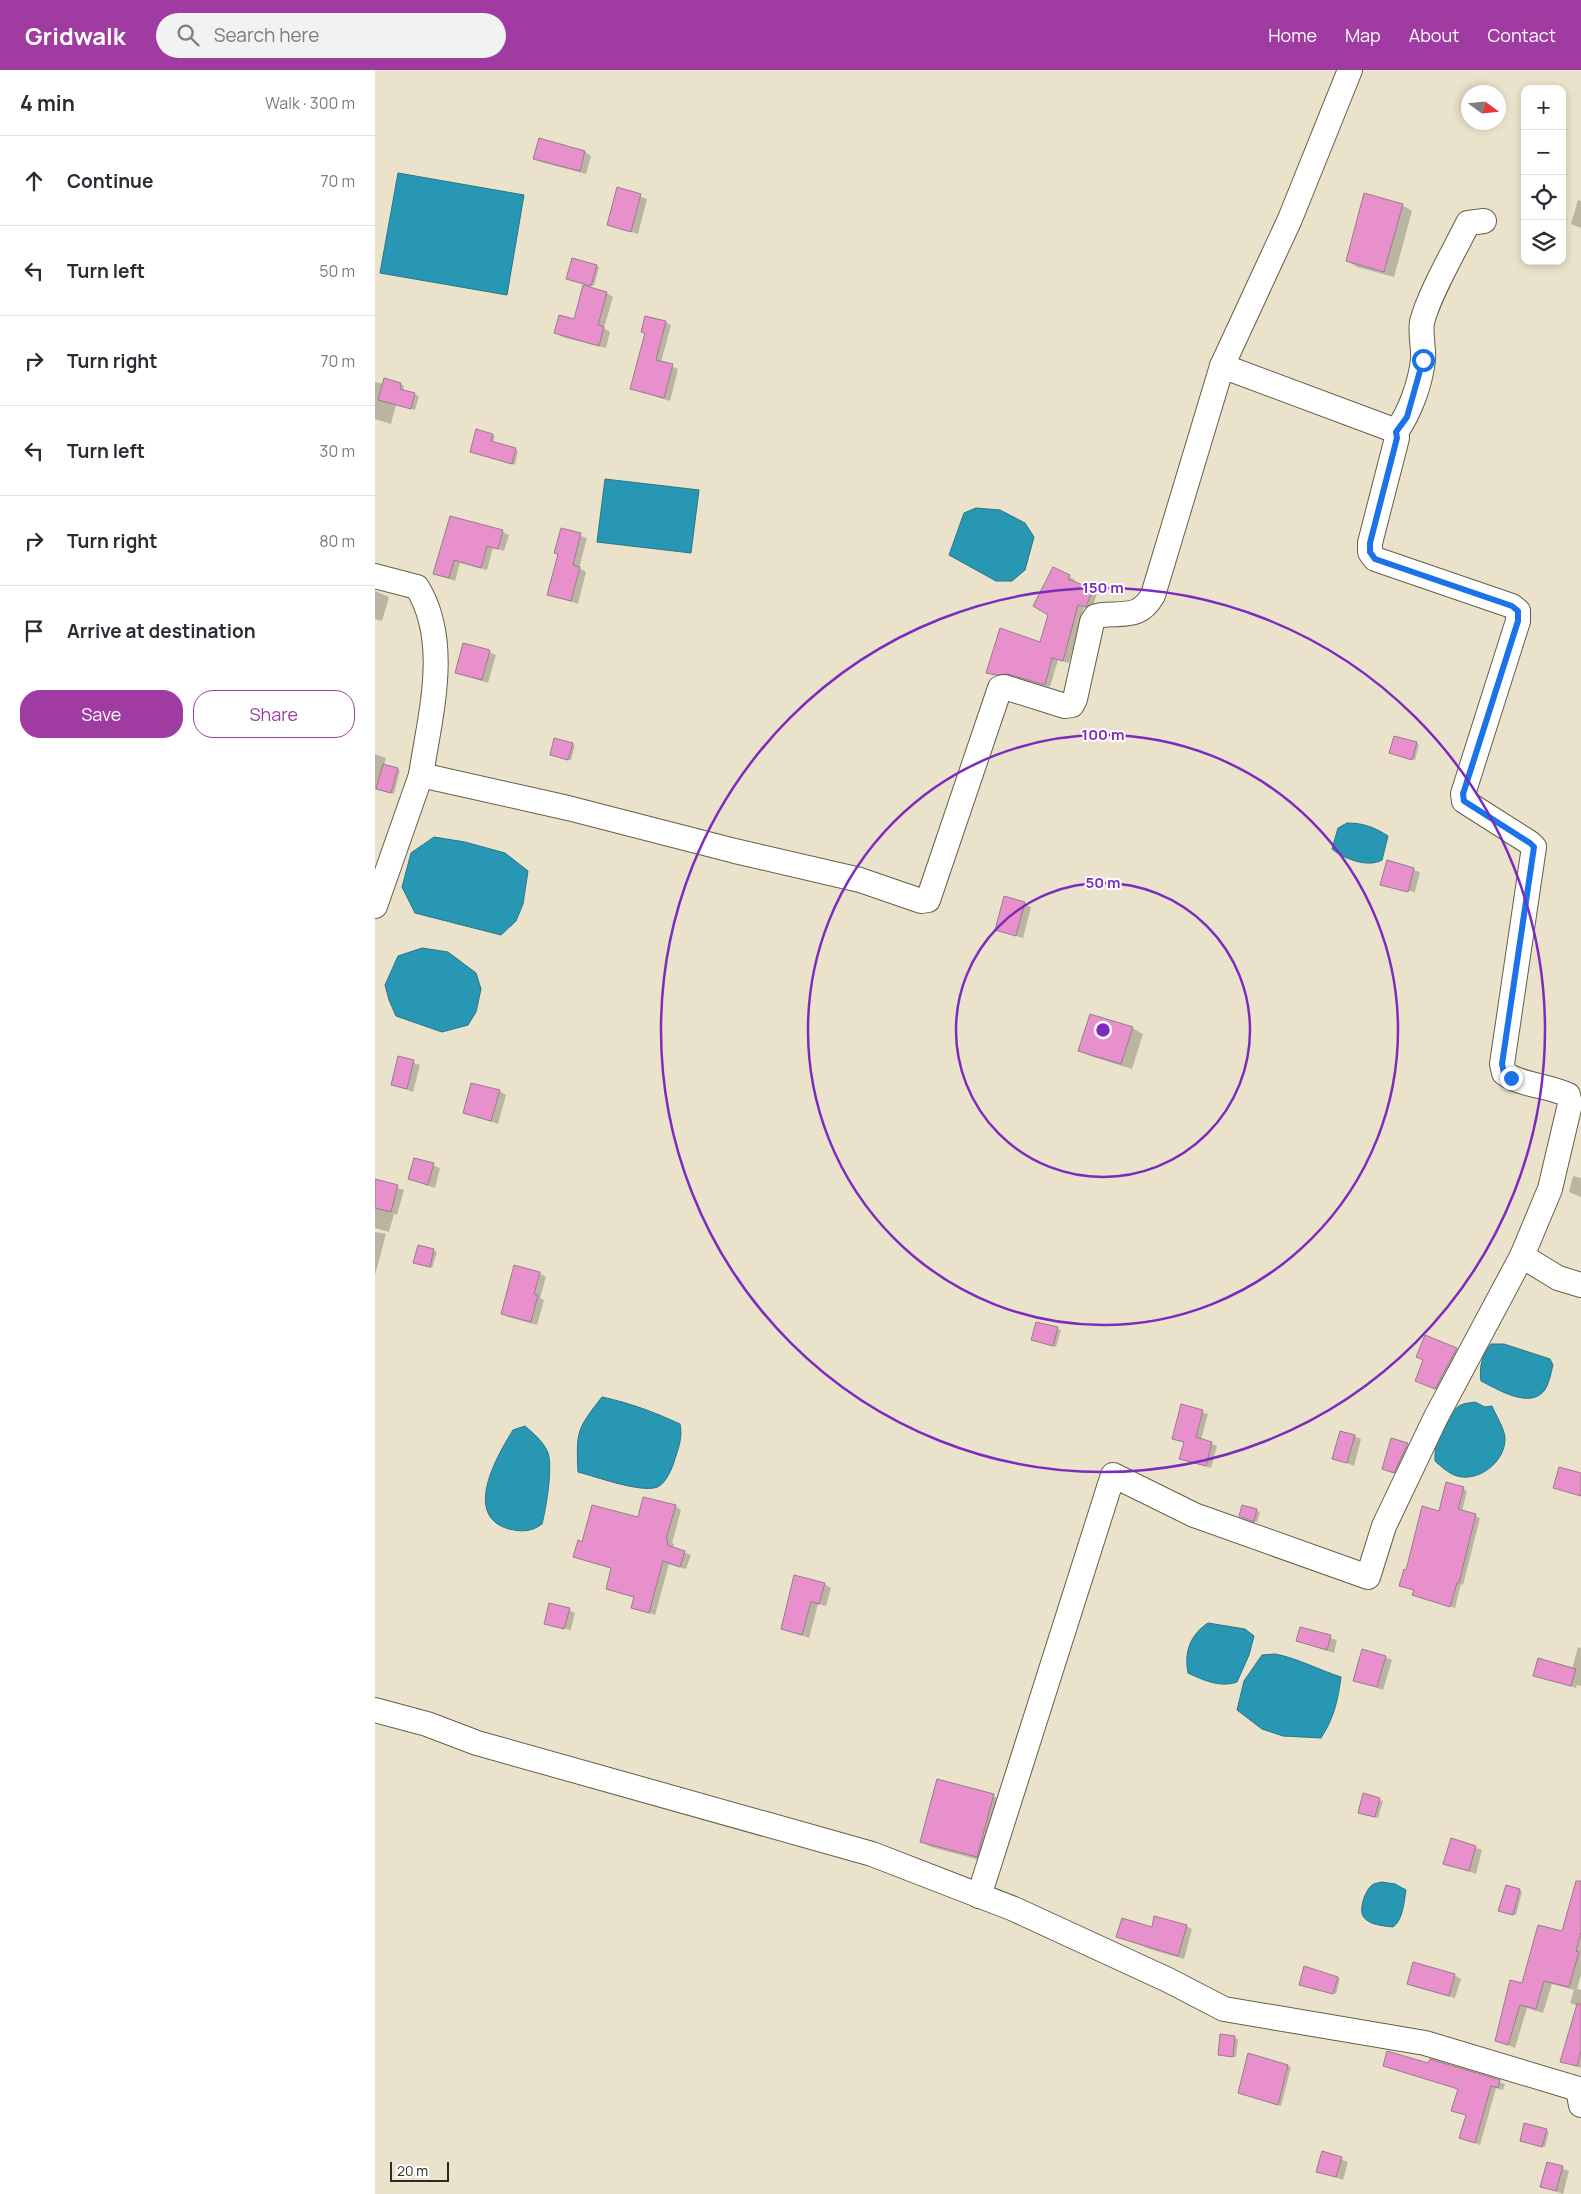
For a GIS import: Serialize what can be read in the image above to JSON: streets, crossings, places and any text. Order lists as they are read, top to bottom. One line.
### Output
{"scale_bar":"20 m","north":"right","page":{"header":"Gridwalk","search":"Search here","nav":["Home","Map","About","Contact"],"heading":["4 min","Walk · 300 m"],"map_buttons":["+","−"],"list":[["Continue","70 m"],["Turn left","50 m"],["Turn right","70 m"],["Turn left","30 m"],["Turn right","80 m"],"Arrive at destination"],"buttons":["Save","Share"],"scale":"20 m"},"rings":["150 m","100 m","50 m"]}
